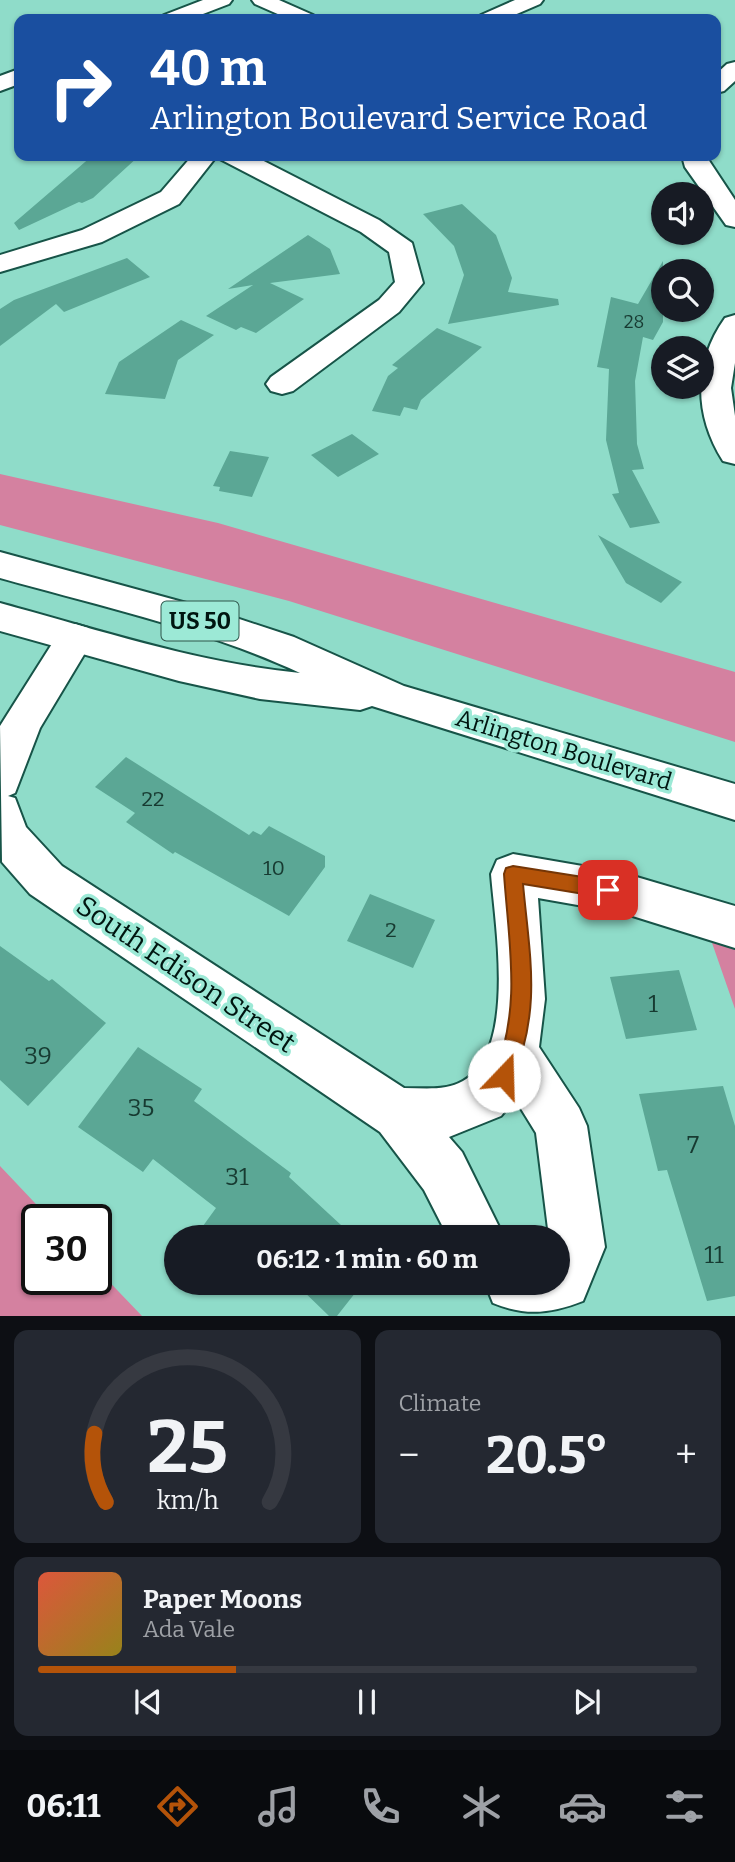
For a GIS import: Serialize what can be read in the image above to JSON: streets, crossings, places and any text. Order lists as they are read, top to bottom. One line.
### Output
{"streets":{"main road":["US 50","Arlington Boulevard","South Edison Street"]},"house_numbers":["28","22","10","2","1","39","35","7","31","11"],"page":{"turn":["40 m","Arlington Boulevard Service Road"],"limit":"30","trip":"06:12 · 1 min · 60 m","tile":"Climate","heat":["−","20.5°","+"],"song":["Paper Moons","Ada Vale"],"tabs":"06:11","gauge":["25","km/h"]}}
